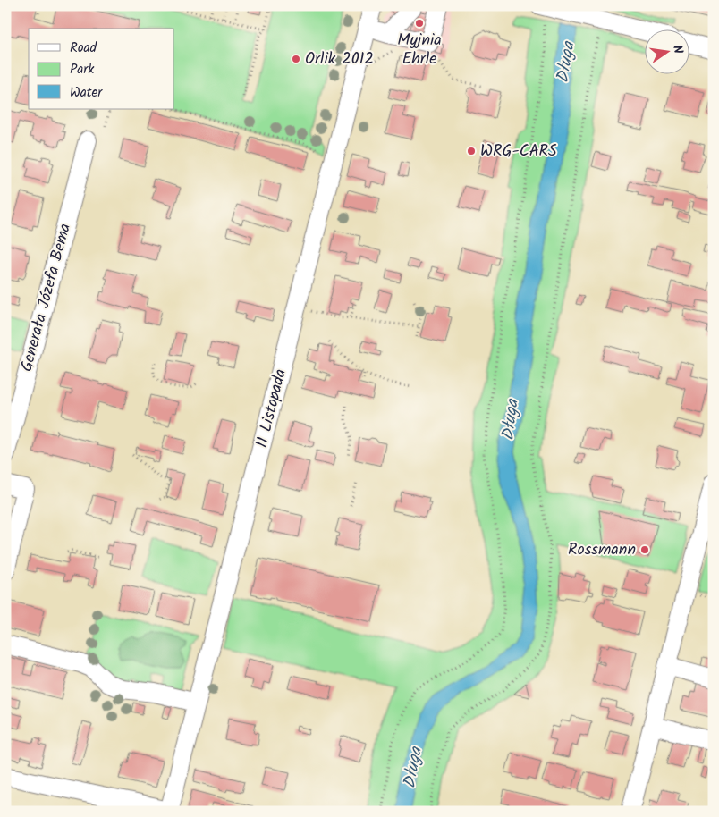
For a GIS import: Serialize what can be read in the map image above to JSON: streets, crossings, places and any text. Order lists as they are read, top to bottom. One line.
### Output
{"streets":{"street":["Generała Józefa Bema","11 Listopada"]},"water":["Długa"],"places":["Myjnia Ehrle","Orlik 2012","WRG-CARS","Rossmann"],"legend":["Road","Park","Water"],"north":"right"}
